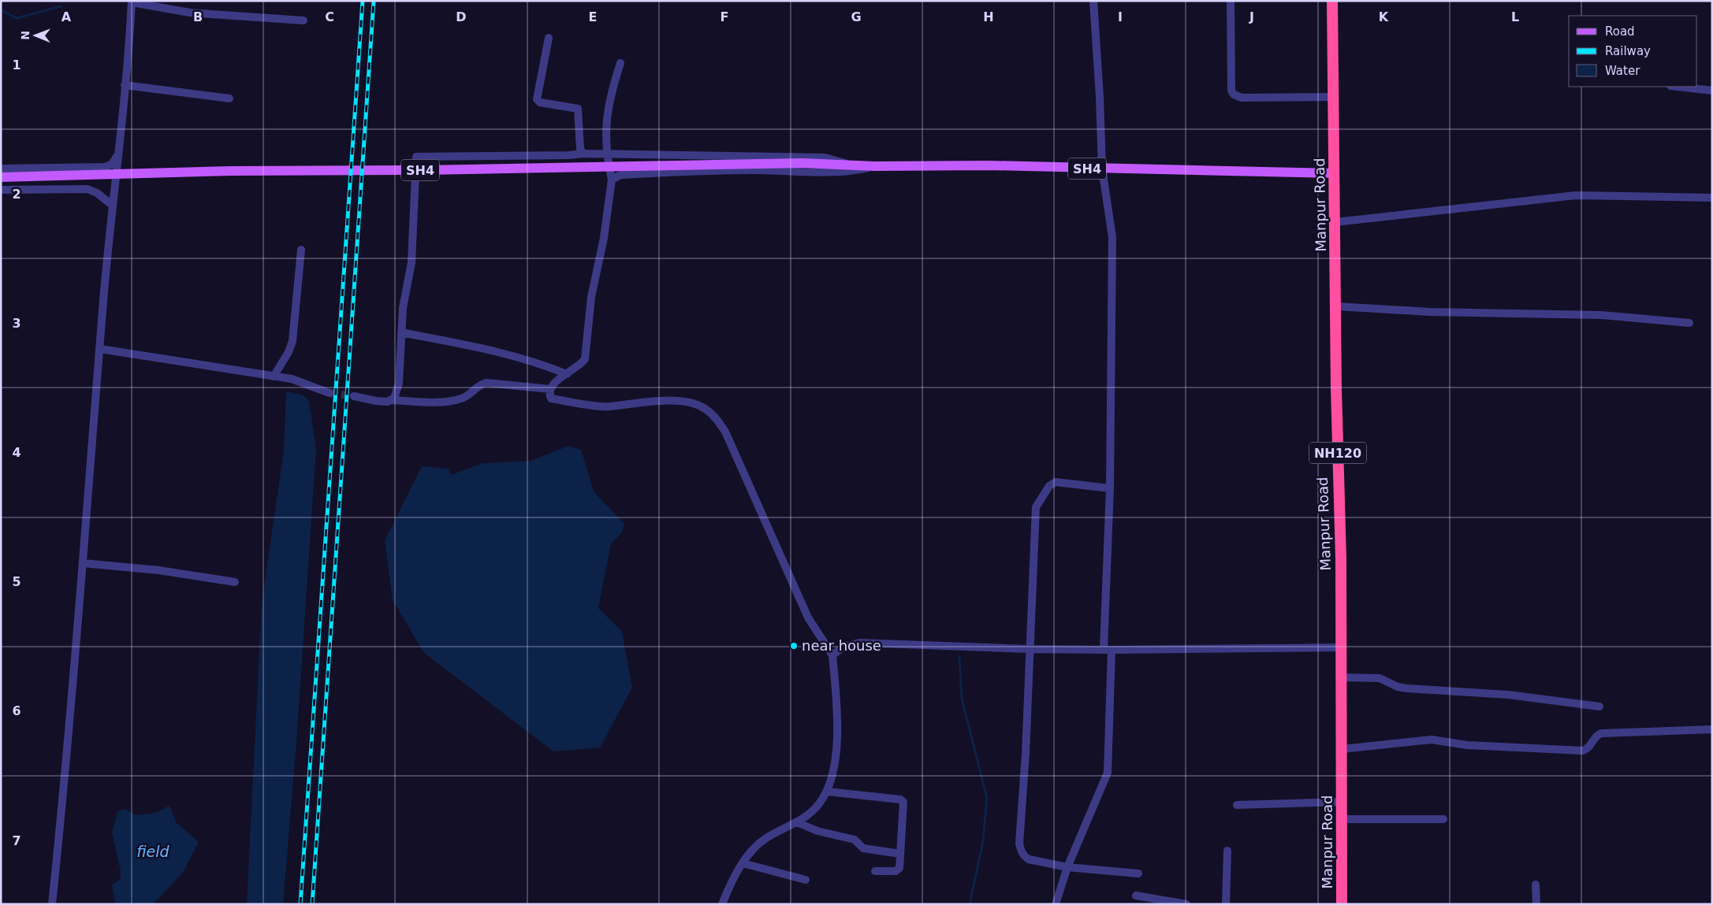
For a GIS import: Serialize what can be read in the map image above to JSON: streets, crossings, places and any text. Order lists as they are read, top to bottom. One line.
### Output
{"streets":{"highway":["Manpur Road","NH120"],"main road":["SH4"]},"crossings":[["SH4","Manpur Road"]],"water":["field"],"places":["near house"],"legend":["Road","Railway","Water"],"north":"left","grid":{"columns":["A","B","C","D","E","F","G","H","I","J","K","L"],"rows":["1","2","3","4","5","6","7"]}}
